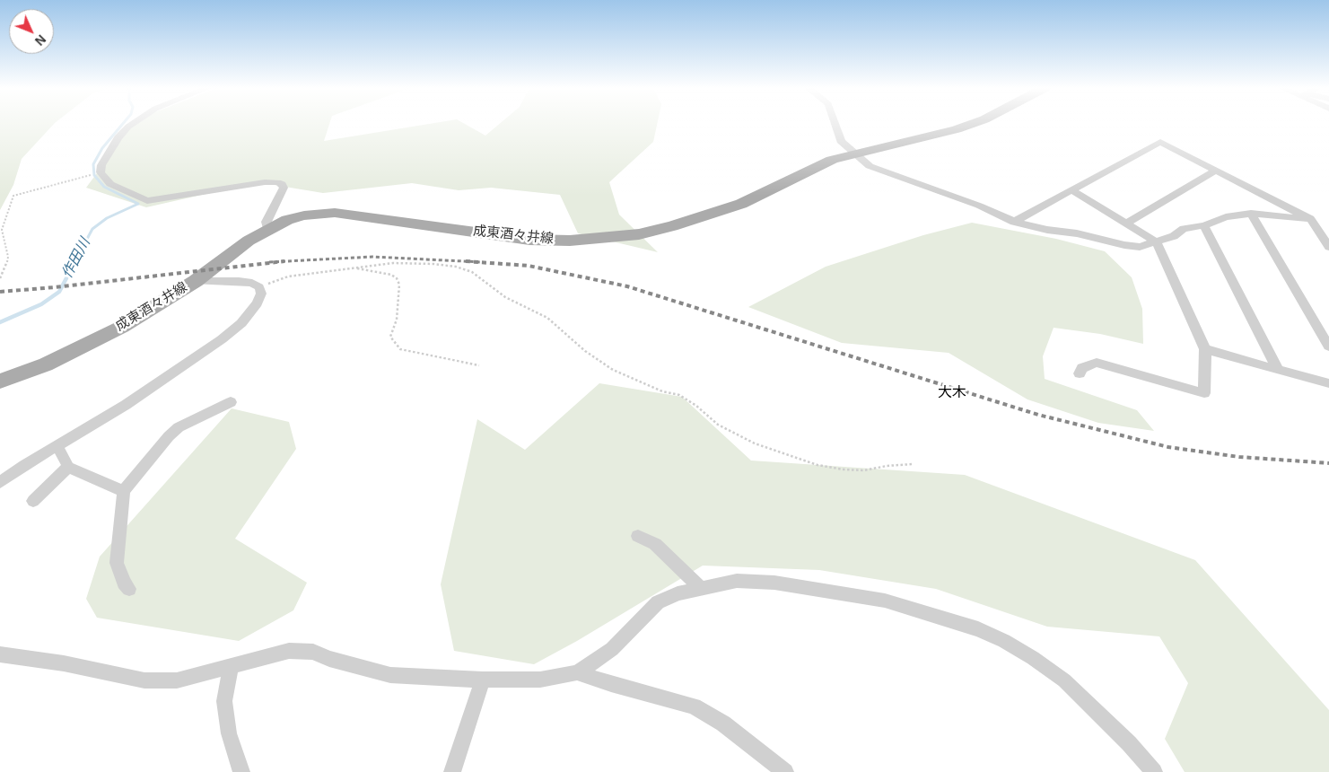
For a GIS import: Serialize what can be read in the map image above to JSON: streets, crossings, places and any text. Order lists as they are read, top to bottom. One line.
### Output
{"streets":{"main road":["成東酒々井線"]},"districts":["大木"],"water":["作田川"],"north":"bottom right"}
